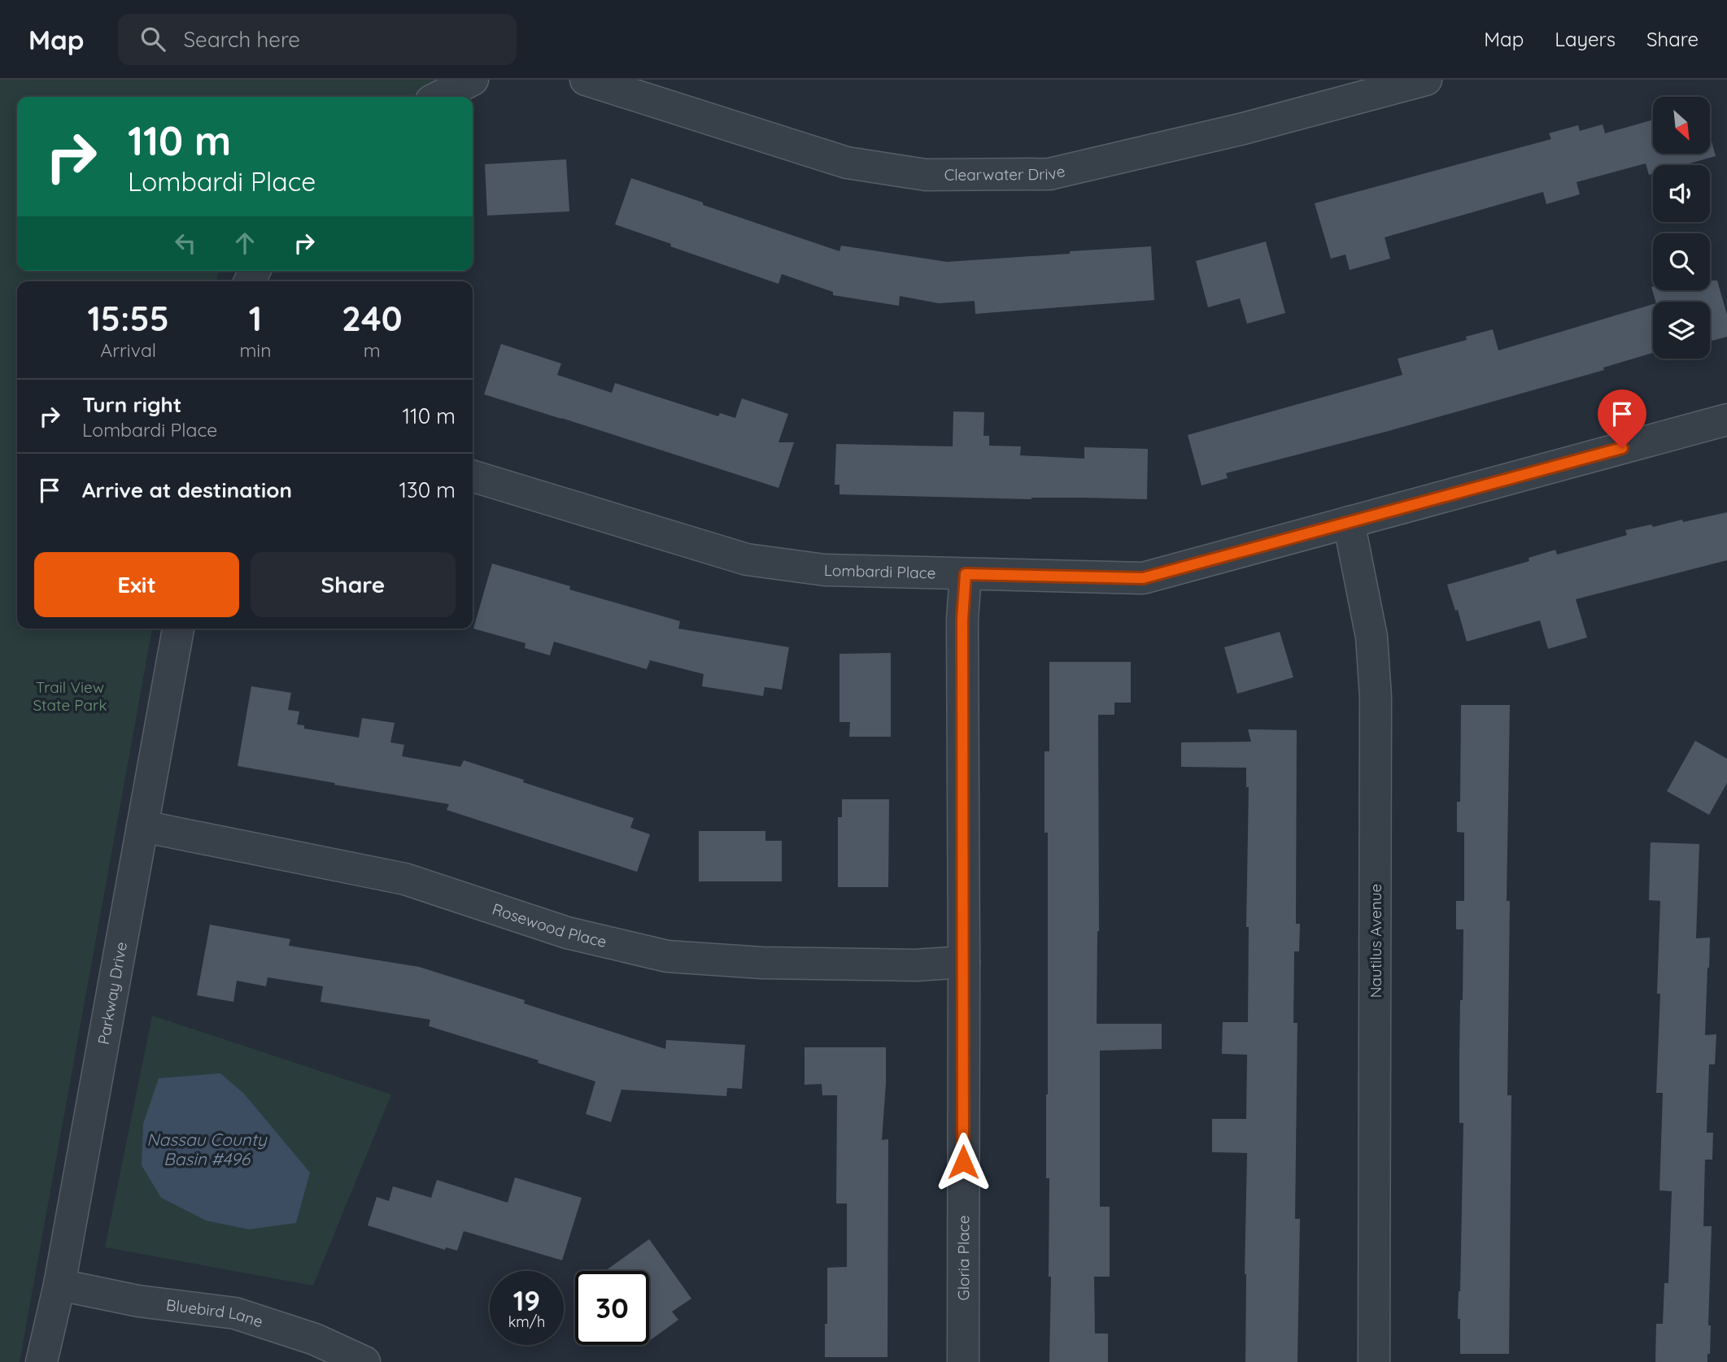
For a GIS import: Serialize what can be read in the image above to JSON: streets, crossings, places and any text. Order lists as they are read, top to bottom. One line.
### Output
{"streets":{"street":["Clearwater Drive","Lombardi Place","Rosewood Place","Nautilus Avenue","Parkway Drive","Gloria Place","Bluebird Lane"]},"crossings":[["Lombardi Place","Nautilus Avenue"],["Lombardi Place","Gloria Place"],["Rosewood Place","Parkway Drive"],["Rosewood Place","Gloria Place"],["Parkway Drive","Bluebird Lane"]],"water":["Nassau County Basin #496"],"parks":["Trail View State Park"],"north":"bottom right","page":{"header":"Map","search":"Search here","nav":["Map","Layers","Share"],"turn":["110 m","Lombardi Place"],"eta":["15:55","Arrival","1","min","240","m"],"list":[{"name":"Turn right","note":"Lombardi Place","value":"110 m"},{"name":"Arrive at destination","value":"130 m"}],"buttons":["Exit","Share"],"speed":"19 km/h","limit":"30"}}
